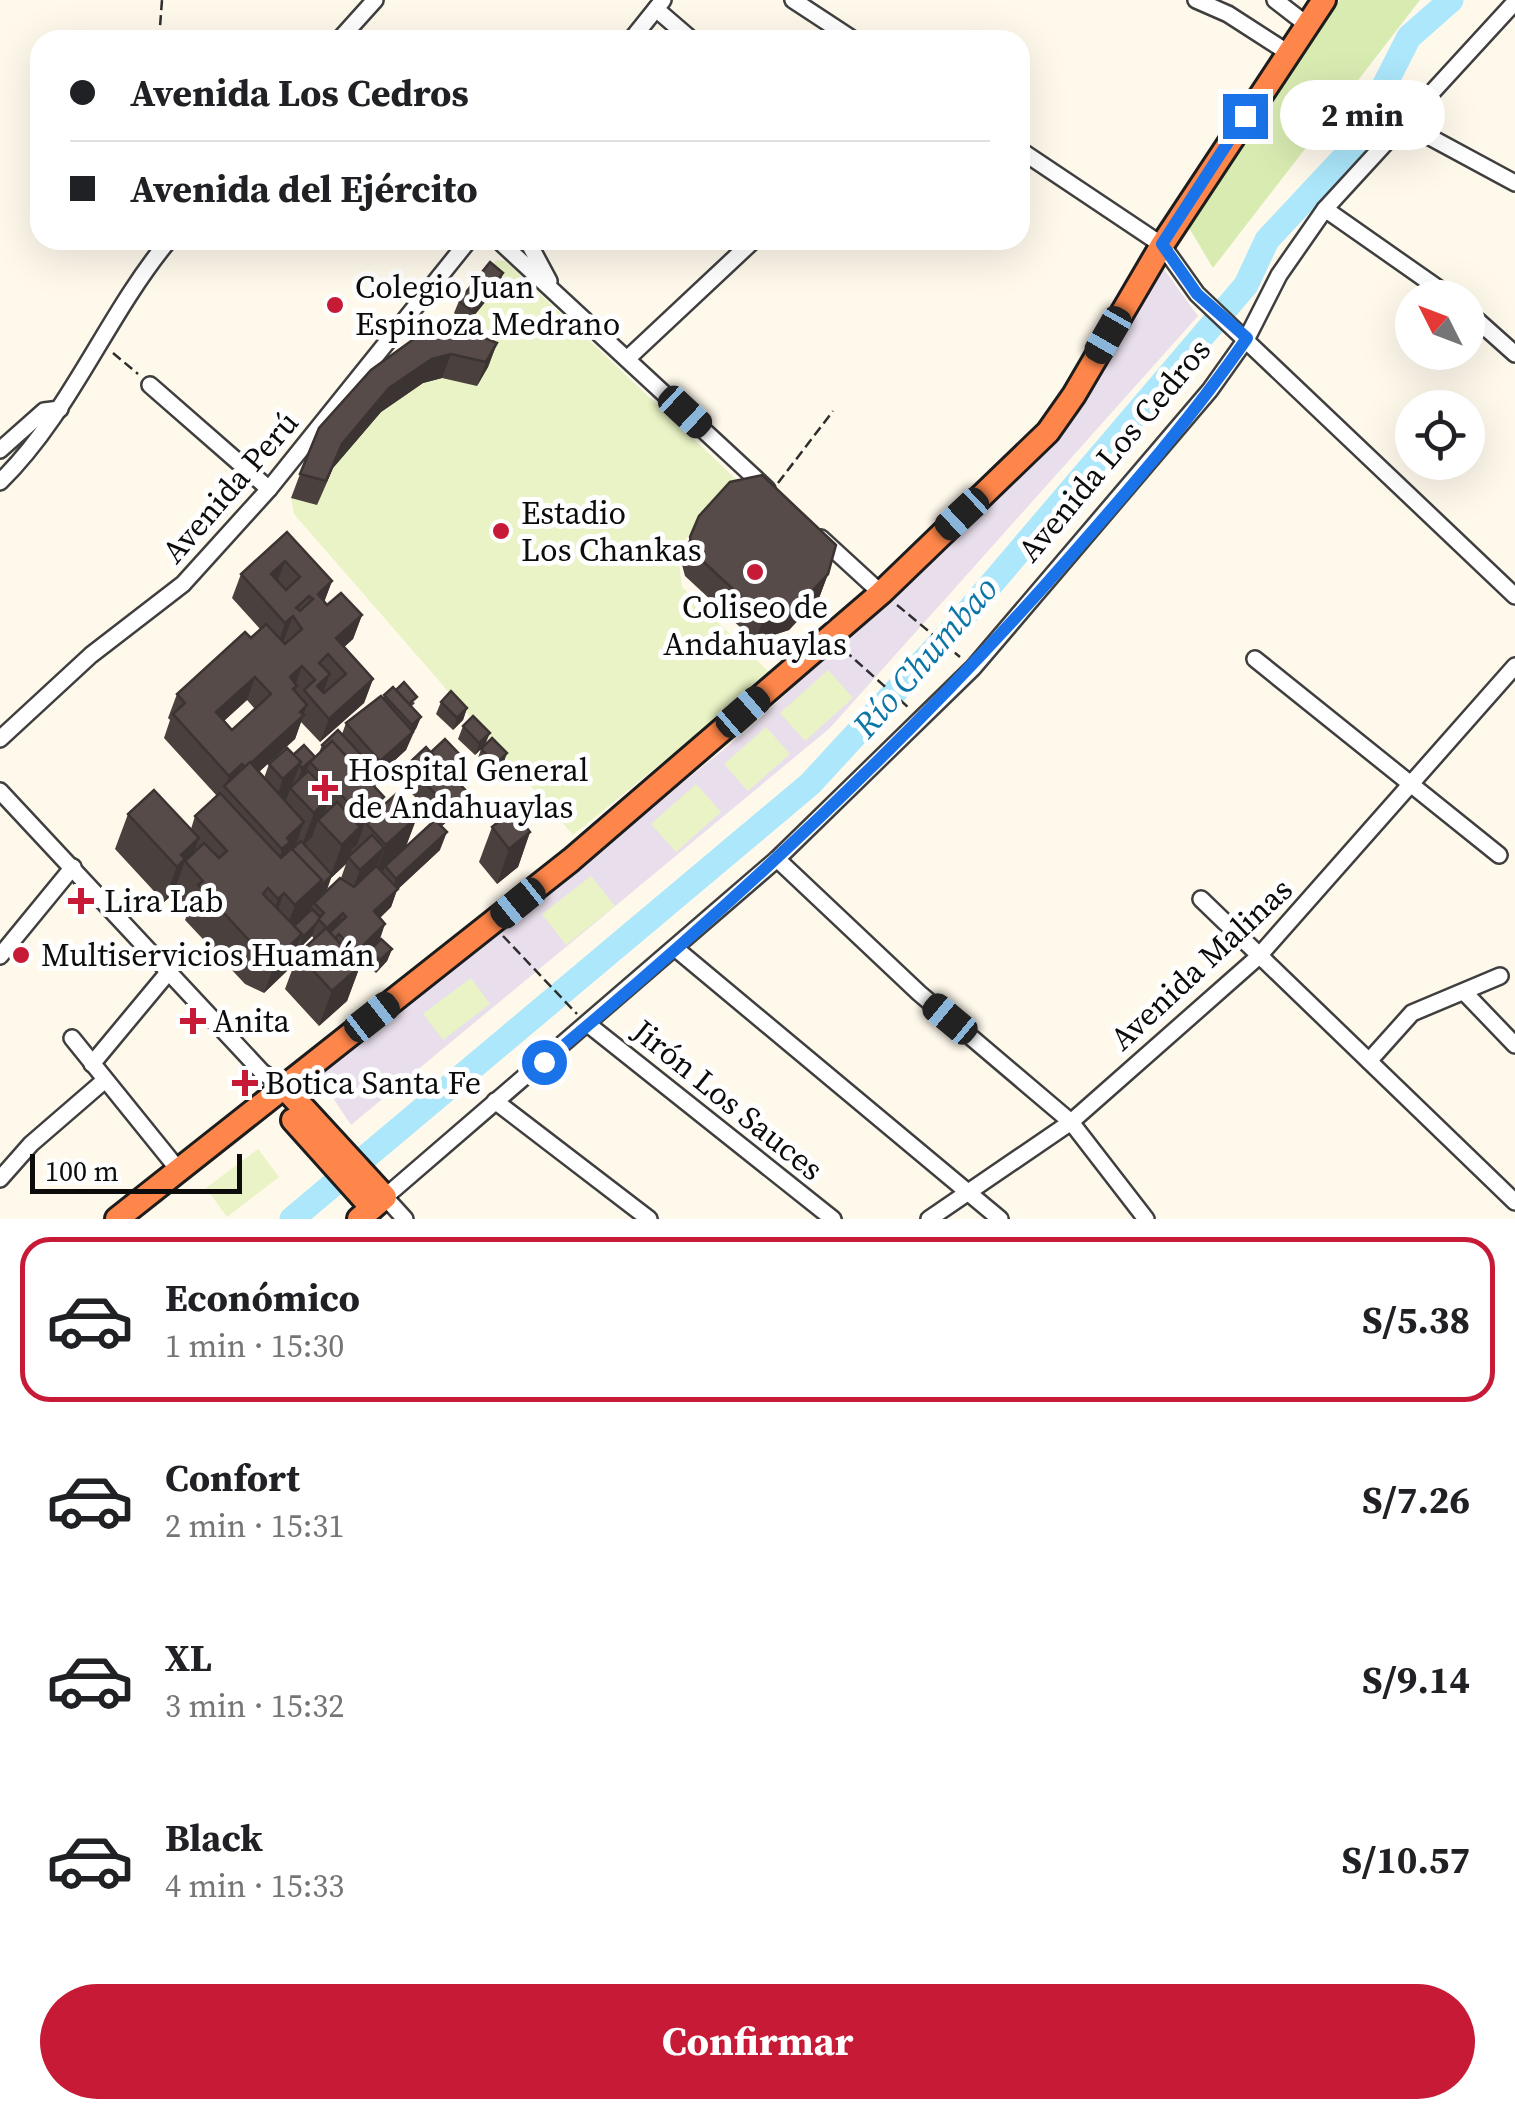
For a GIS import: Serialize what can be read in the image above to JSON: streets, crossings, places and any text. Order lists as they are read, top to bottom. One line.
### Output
{"streets":{"street":["Avenida Los Cedros","Avenida Perú","Avenida Malinas","Jirón Los Sauces"]},"crossings":[["Avenida Los Cedros","Jirón Los Sauces"]],"water":["Río Chumbao"],"places":{"other":["Colegio Juan Espinoza Medrano","Estadio Los Chankas","Coliseo de Andahuaylas","Multiservicios Huamán"],"health":["Hospital General de Andahuaylas","Lira Lab","Anita","Botica Santa Fe"]},"scale_bar":"100 m","north":"top left","page":{"banner":["Avenida Los Cedros","Avenida del Ejército"],"bubble":"2 min","scale":"100 m","list":[{"name":"Económico","note":"1 min · 15:30","value":"S/5.38"},{"name":"Confort","note":"2 min · 15:31","value":"S/7.26"},{"name":"XL","note":"3 min · 15:32","value":"S/9.14"},{"name":"Black","note":"4 min · 15:33","value":"S/10.57"}],"buttons":"Confirmar"}}
